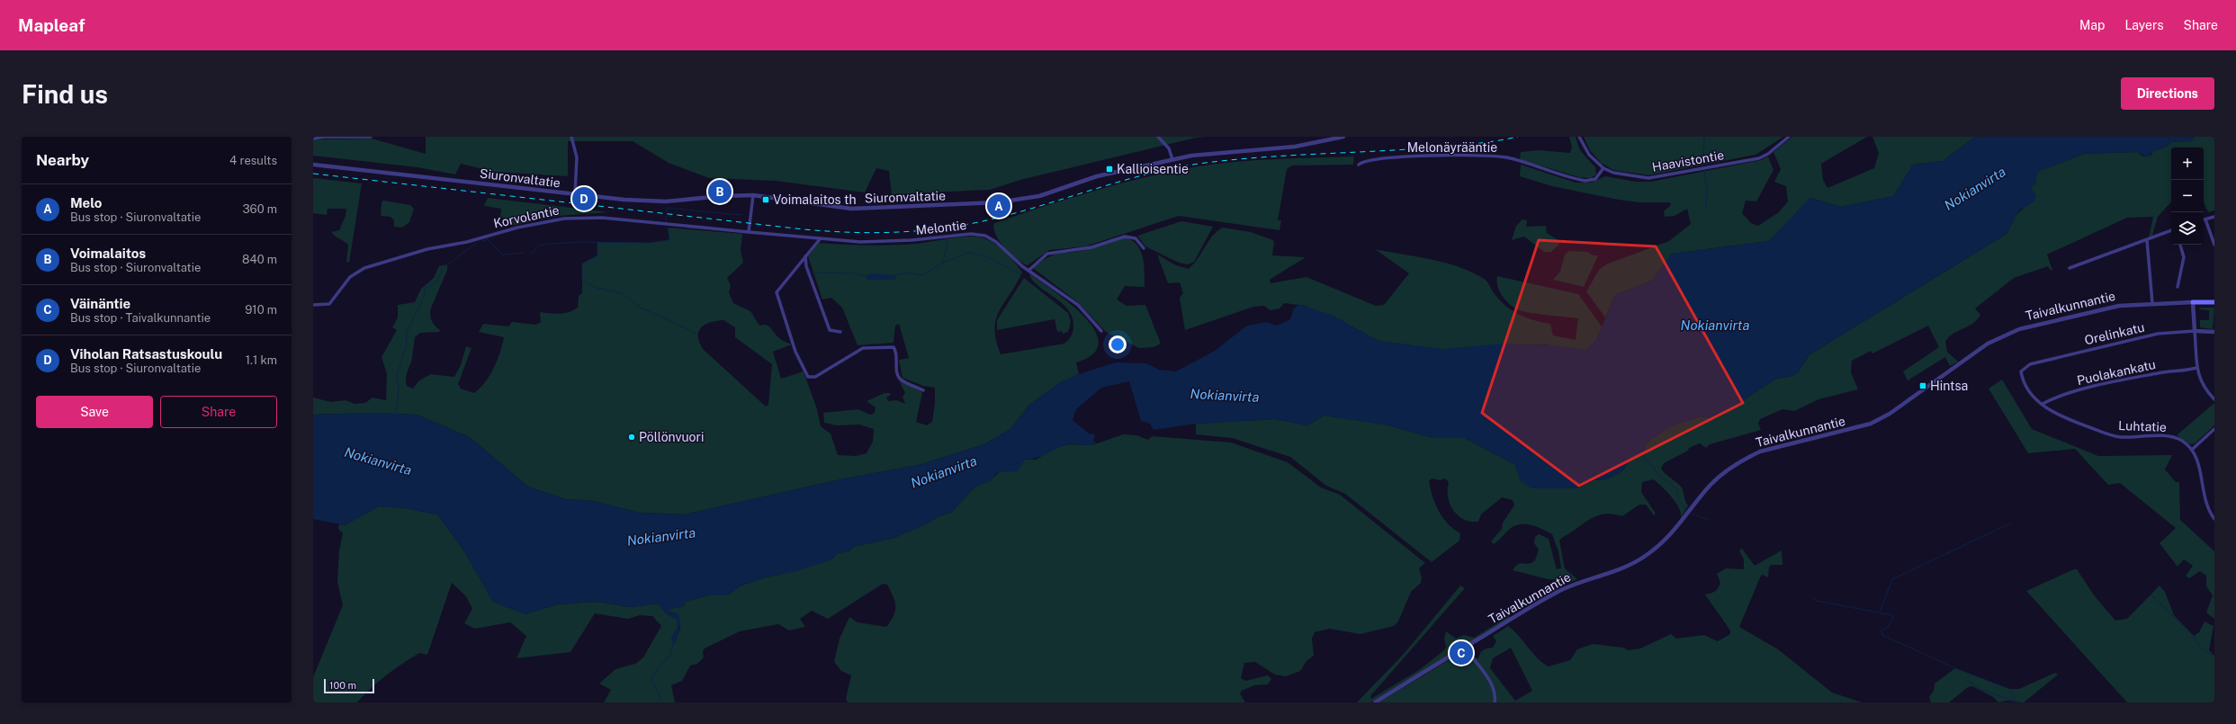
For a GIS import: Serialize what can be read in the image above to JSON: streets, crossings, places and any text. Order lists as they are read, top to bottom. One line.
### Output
{"streets":{"main road":["Taivalkunnantie"],"street":["Melonäyrääntie","Haavistontie","Siuronvaltatie","Korvolantie","Melontie","Orelinkatu","Puolakankatu","Luhtatie"]},"crossings":[["Melonäyrääntie","Haavistontie"],["Korvolantie","Melontie"],["Orelinkatu","Luhtatie"],["Puolakankatu","Luhtatie"]],"water":["Nokianvirta"],"places":{"transit":["Kallioisentie","Voimalaitos th","Hintsa"],"other":["Pöllönvuori"]},"scale_bar":"100 m","page":{"header":"Mapleaf","nav":["Map","Layers","Share"],"buttons":["Directions",["Save","Share"]],"title":"Find us","heading":["Nearby","4 results"],"map_buttons":["+","−"],"pins":["B","D","A","C"],"list":[{"mark":"A","name":"Melo","note":"Bus stop · Siuronvaltatie","value":"360 m"},{"mark":"B","name":"Voimalaitos","note":"Bus stop · Siuronvaltatie","value":"840 m"},{"mark":"C","name":"Väinäntie","note":"Bus stop · Taivalkunnantie","value":"910 m"},{"mark":"D","name":"Viholan Ratsastuskoulu","note":"Bus stop · Siuronvaltatie","value":"1.1 km"}],"scale":"100 m"}}
